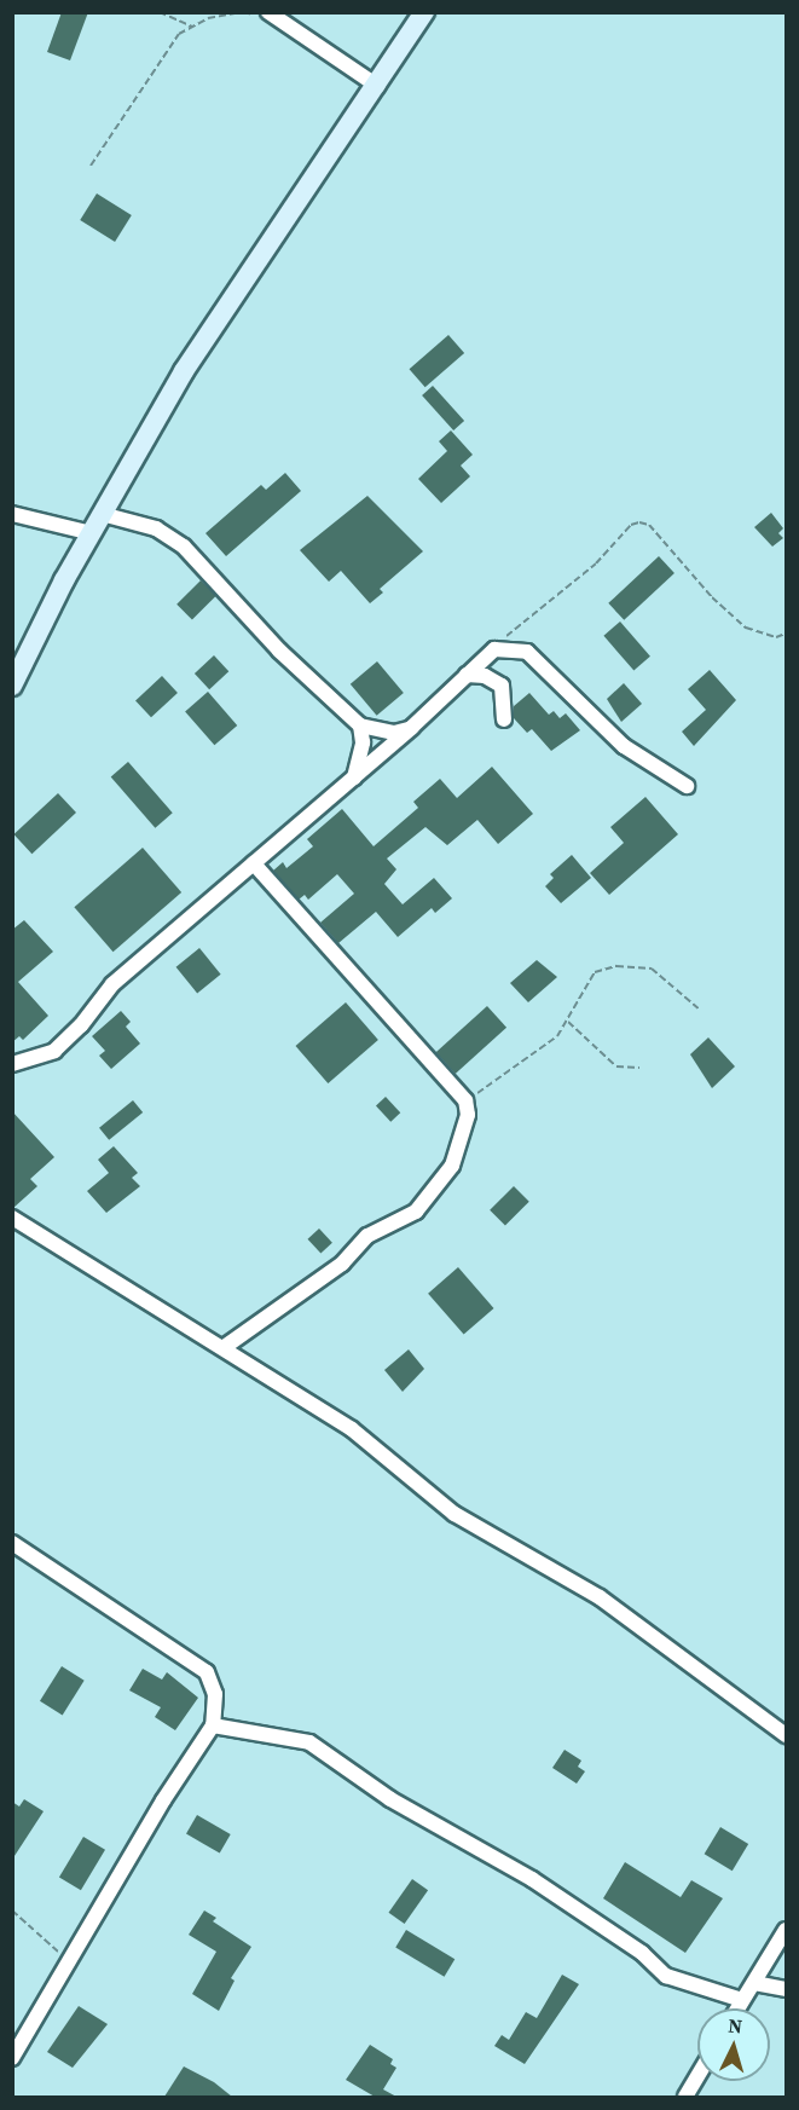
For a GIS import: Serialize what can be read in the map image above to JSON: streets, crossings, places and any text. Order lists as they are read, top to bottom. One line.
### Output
{"north":"top"}
